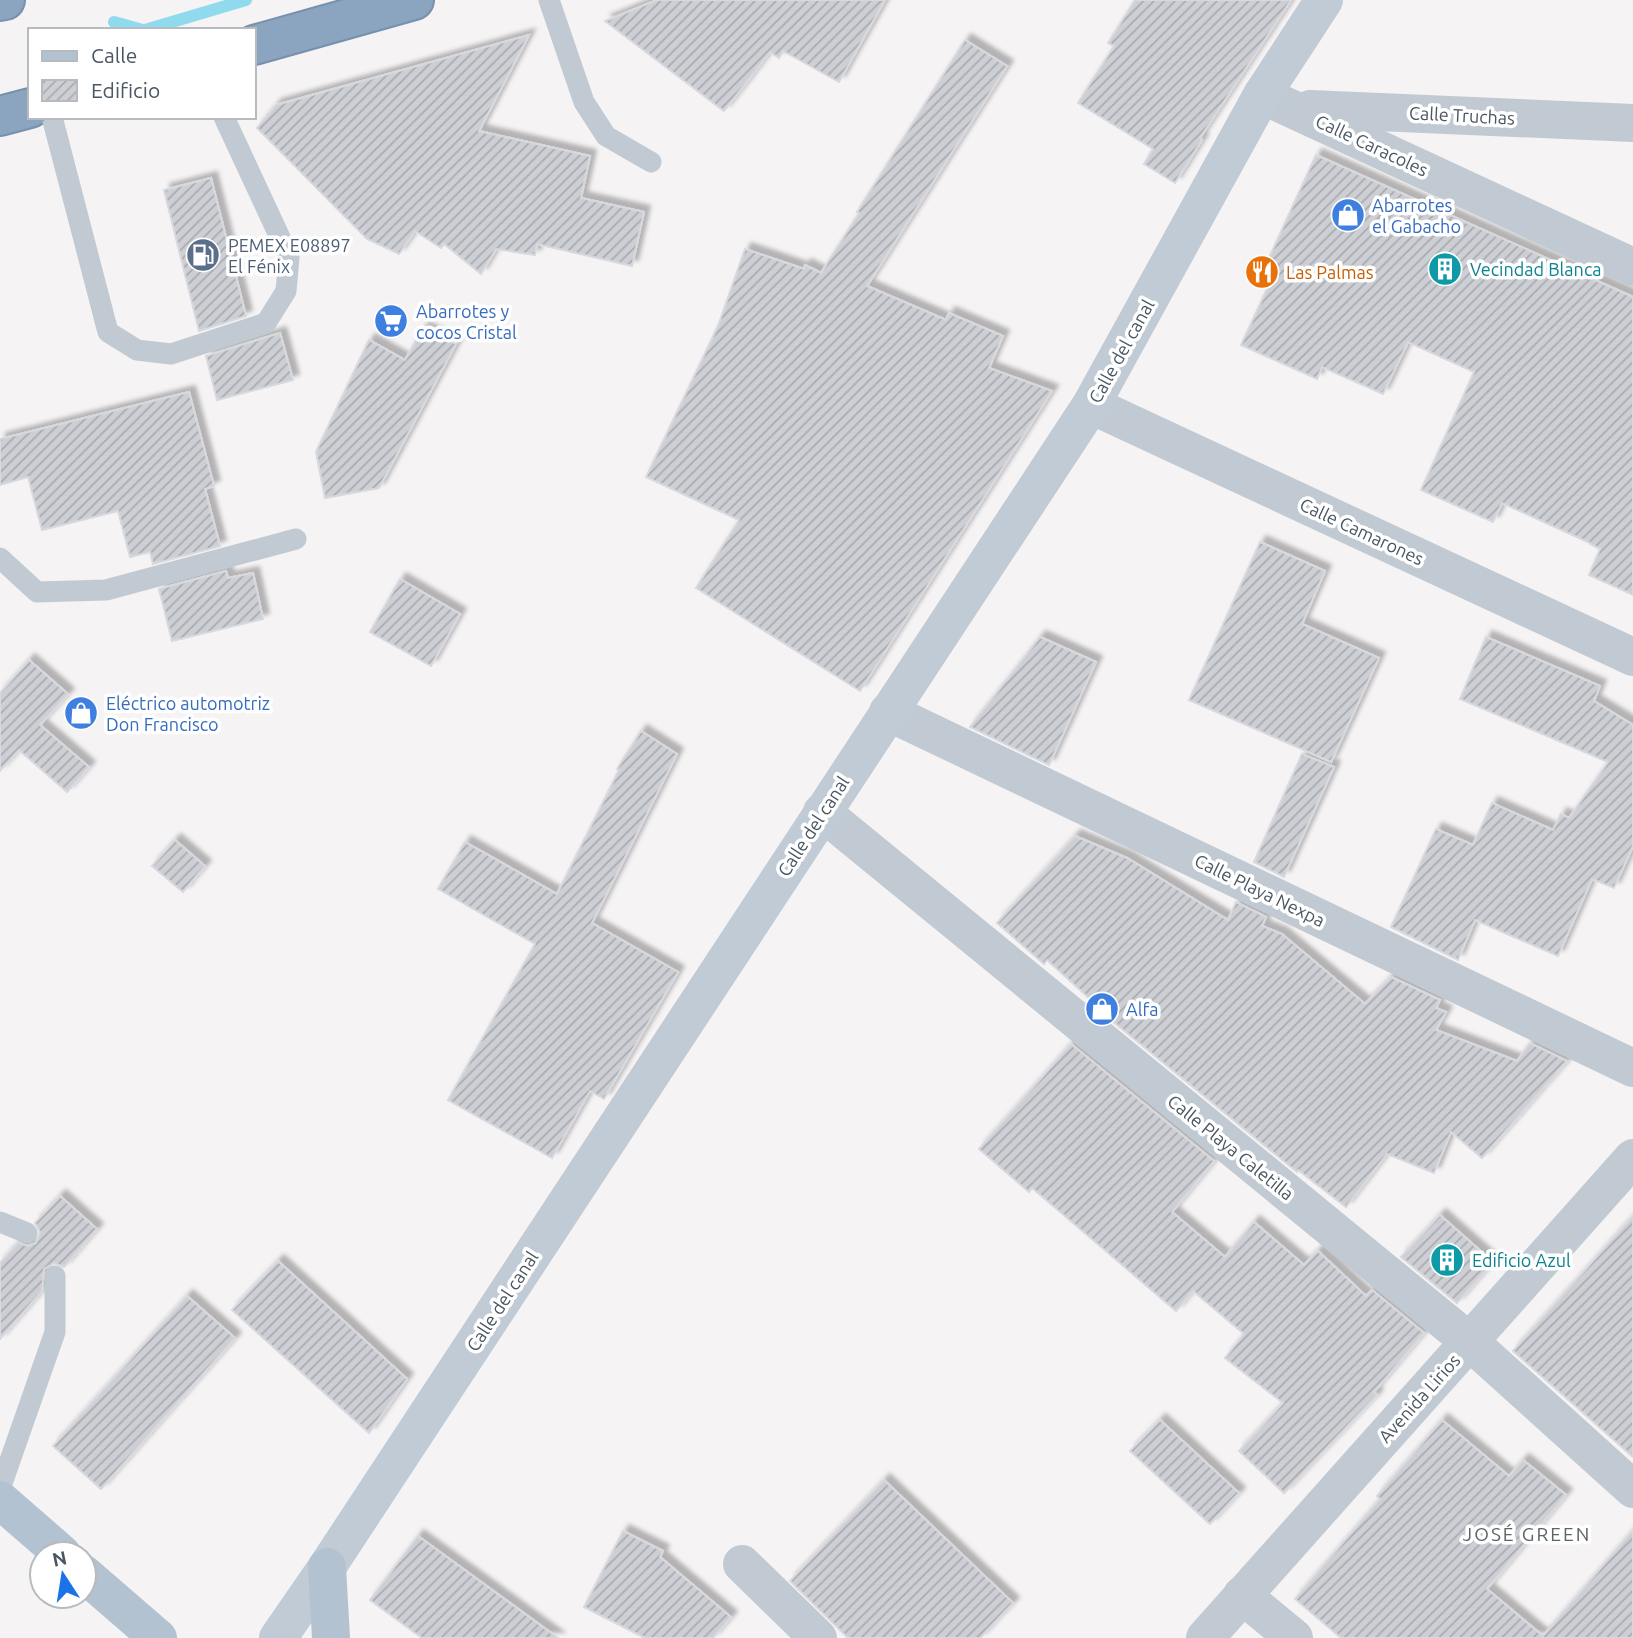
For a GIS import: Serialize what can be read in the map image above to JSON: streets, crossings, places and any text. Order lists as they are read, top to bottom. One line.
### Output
{"streets":{"street":["Calle Truchas","Calle Caracoles","Calle del canal","Calle Camarones","Calle Playa Nexpa","Calle Playa Caletilla","Avenida Lirios"]},"crossings":[["Calle Truchas","Calle Caracoles"],["Calle Truchas","Calle del canal"],["Calle Caracoles","Calle del canal"],["Calle del canal","Calle Camarones"],["Calle del canal","Calle Playa Nexpa"],["Calle del canal","Calle Playa Caletilla"],["Calle Playa Caletilla","Avenida Lirios"]],"districts":["JOSÉ GREEN"],"places":{"shop":["Abarrotes el Gabacho","Eléctrico automotriz Don Francisco","Alfa"],"fuel station":["PEMEX E08897 El Fénix"],"building":["Vecindad Blanca","Edificio Azul"],"restaurant":["Las Palmas"],"supermarket":["Abarrotes y cocos Cristal"]},"legend":["Calle","Edificio"],"north":"top"}
